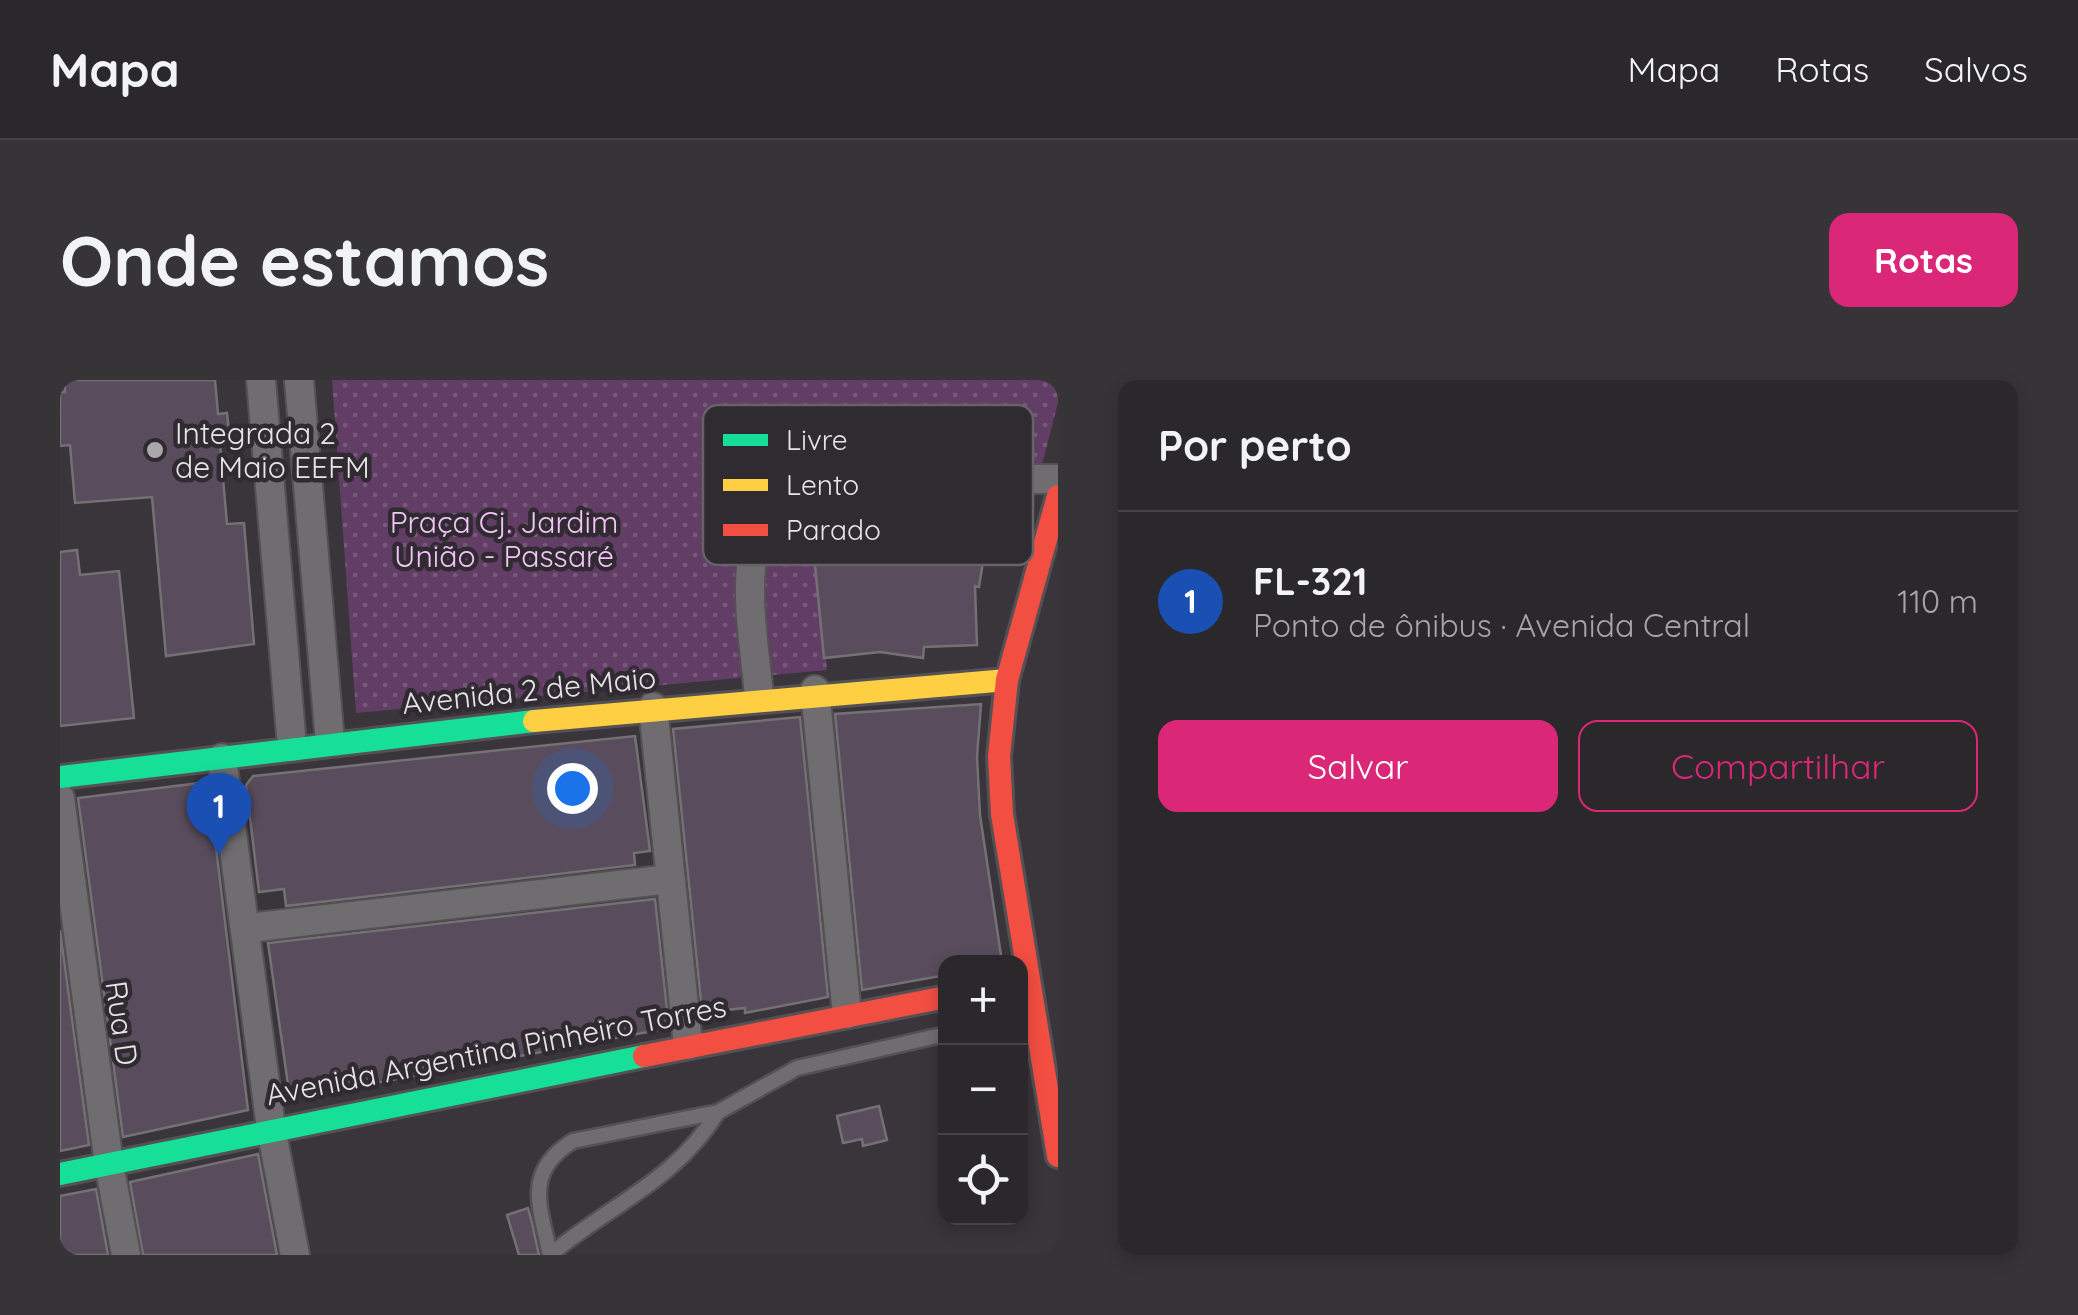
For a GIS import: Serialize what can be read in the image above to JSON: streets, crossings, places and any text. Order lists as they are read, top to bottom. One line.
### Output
{"streets":{"street":["Avenida 2 de Maio","Rua D","Avenida Argentina Pinheiro Torres"]},"crossings":[["Rua D","Avenida Argentina Pinheiro Torres"]],"parks":["Praça Cj. Jardim União - Passaré"],"places":["Integrada 2 de Maio EEFM"],"legend":["Livre","Lento","Parado"],"page":{"header":"Mapa","nav":["Mapa","Rotas","Salvos"],"buttons":["Rotas",["Salvar","Compartilhar"]],"title":"Onde estamos","heading":"Por perto","list":[{"mark":"1","name":"FL-321","note":"Ponto de ônibus · Avenida Central","value":"110 m"}],"pins":"1","map_buttons":["+","−"]}}
